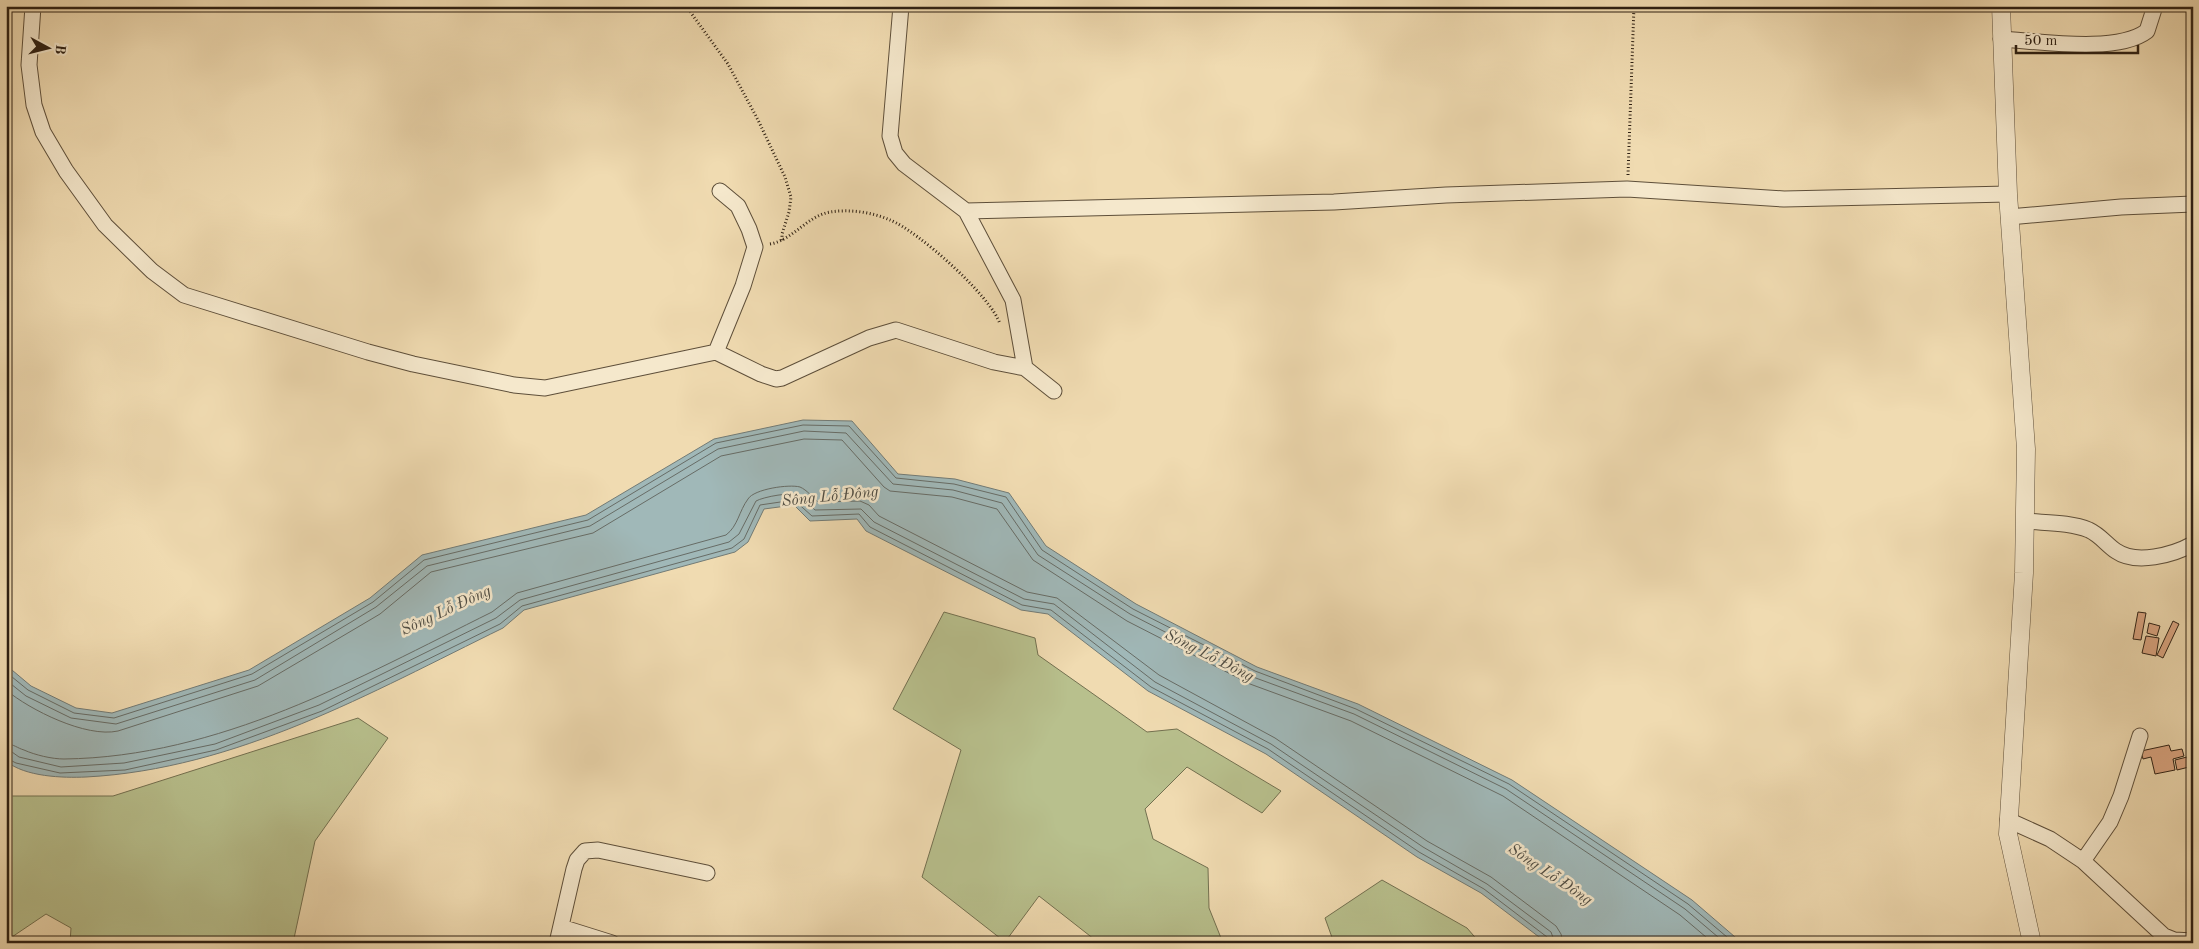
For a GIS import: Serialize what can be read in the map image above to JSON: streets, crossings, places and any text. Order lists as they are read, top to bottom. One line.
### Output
{"water":["Sông Lỗ Đông"],"scale_bar":"50 m","north":"right"}
